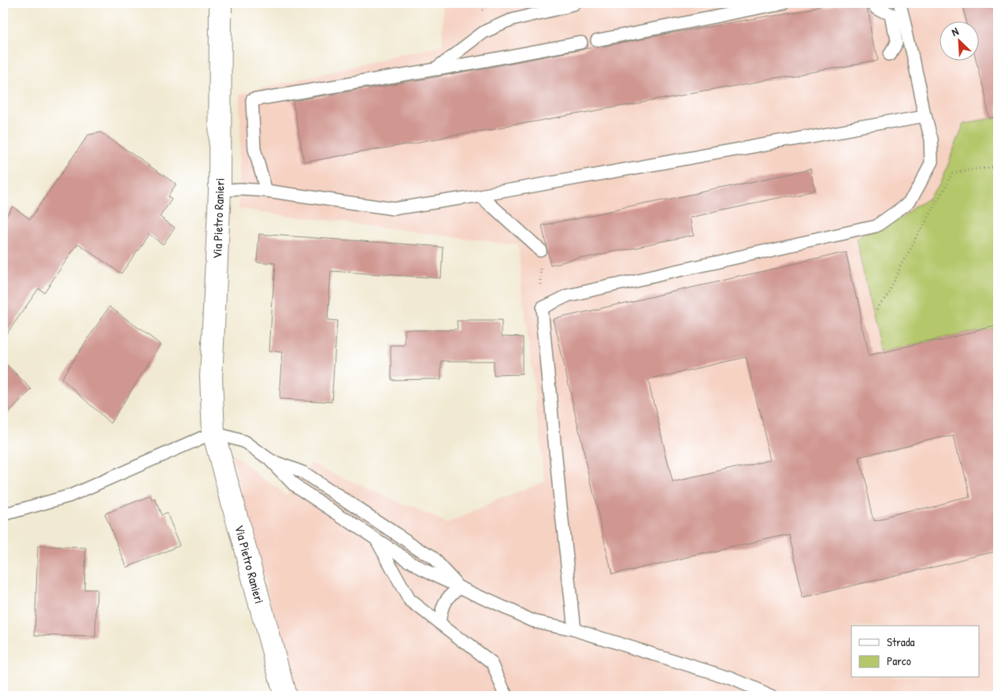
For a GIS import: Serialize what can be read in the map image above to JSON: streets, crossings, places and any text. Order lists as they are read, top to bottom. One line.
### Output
{"streets":{"street":["Via Pietro Ranieri"]},"legend":["Strada","Parco"],"north":"top left"}
